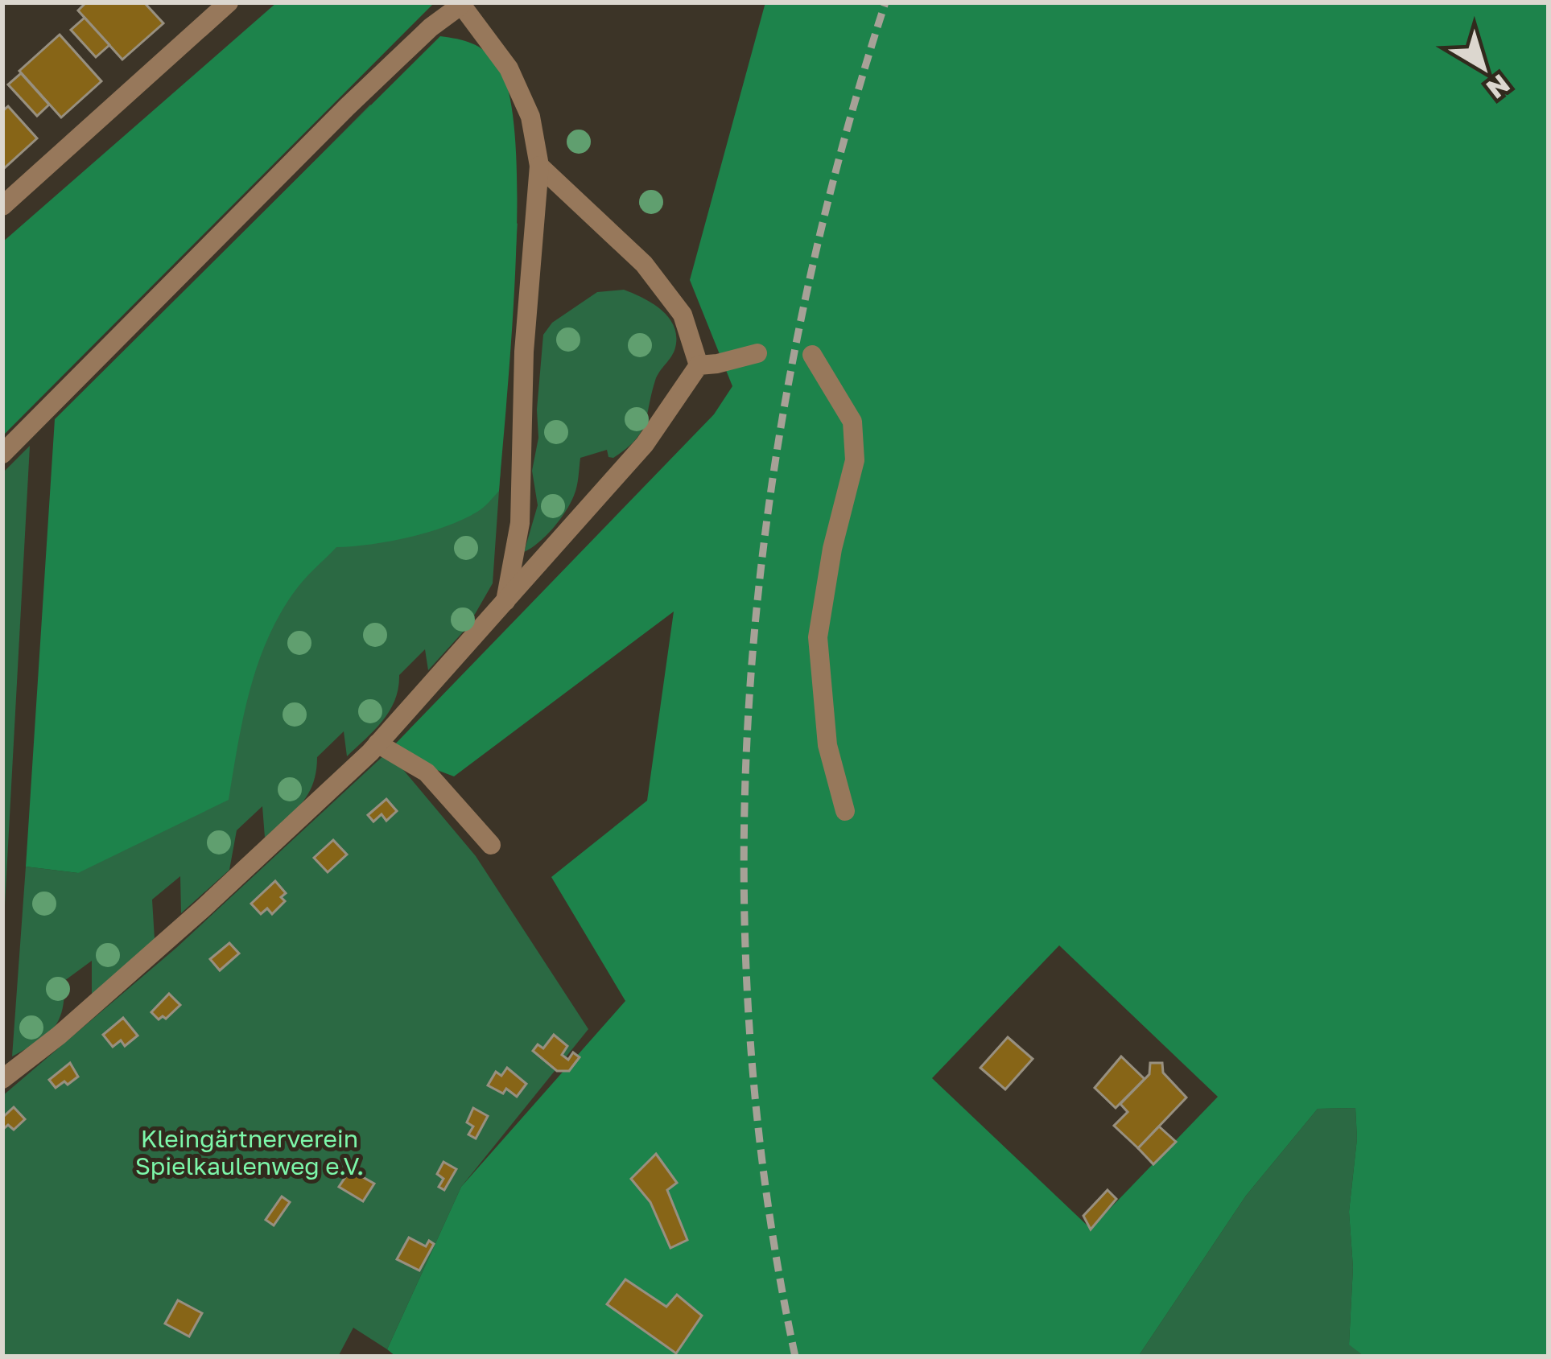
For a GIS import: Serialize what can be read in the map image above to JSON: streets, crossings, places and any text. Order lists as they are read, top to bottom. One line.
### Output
{"parks":["Kleingärtnerverein Spielkaulenweg e.V."],"north":"bottom right"}
